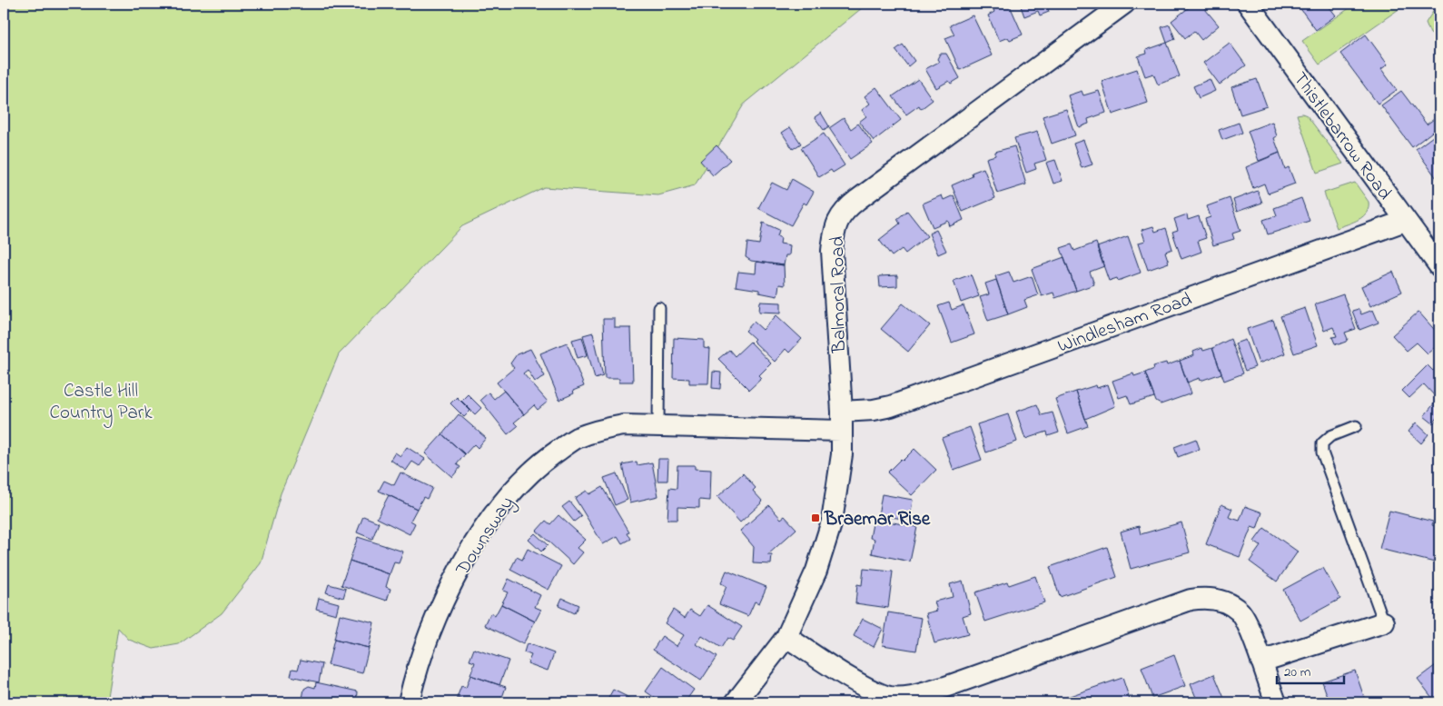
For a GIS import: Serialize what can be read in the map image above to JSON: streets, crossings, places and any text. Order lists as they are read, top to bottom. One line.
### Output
{"streets":{"street":["Thistlebarrow Road","Balmoral Road","Windlesham Road","Downsway"]},"crossings":[["Thistlebarrow Road","Windlesham Road"],["Balmoral Road","Windlesham Road"],["Balmoral Road","Downsway"],["Windlesham Road","Downsway"]],"parks":["Castle Hill Country Park"],"places":{"transit":["Braemar Rise"]},"scale_bar":"20 m"}
